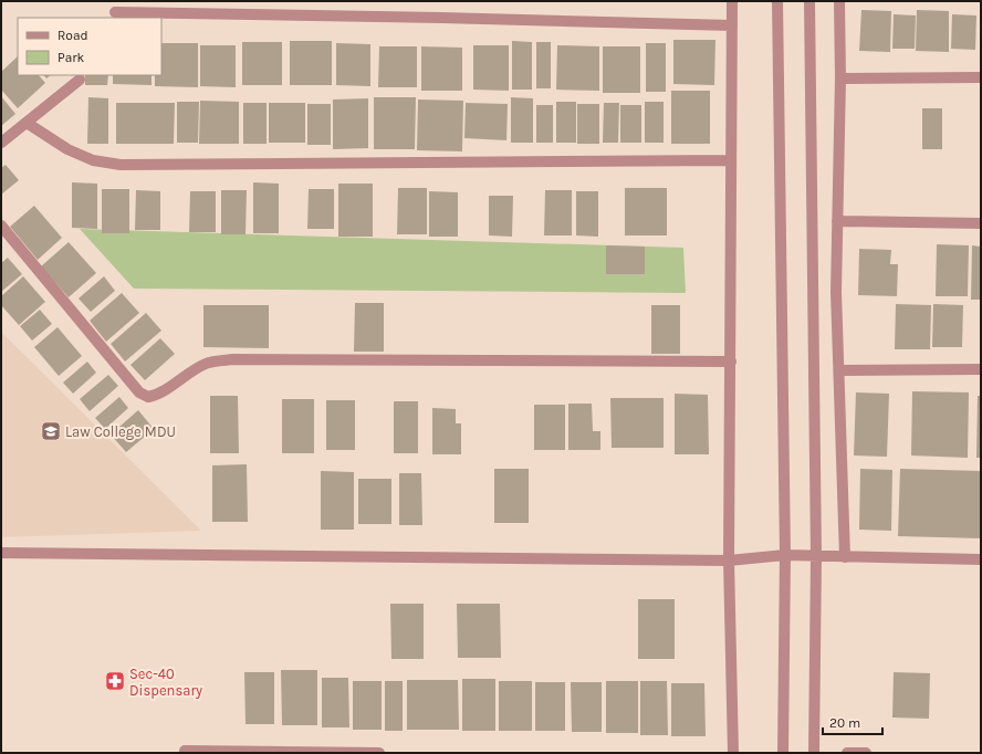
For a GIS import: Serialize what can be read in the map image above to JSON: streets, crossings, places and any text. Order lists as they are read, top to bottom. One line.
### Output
{"places":{"school or university":["Law College MDU"],"pharmacy":["Sec-40 Dispensary"]},"legend":["Road","Park"],"scale_bar":"20 m"}
